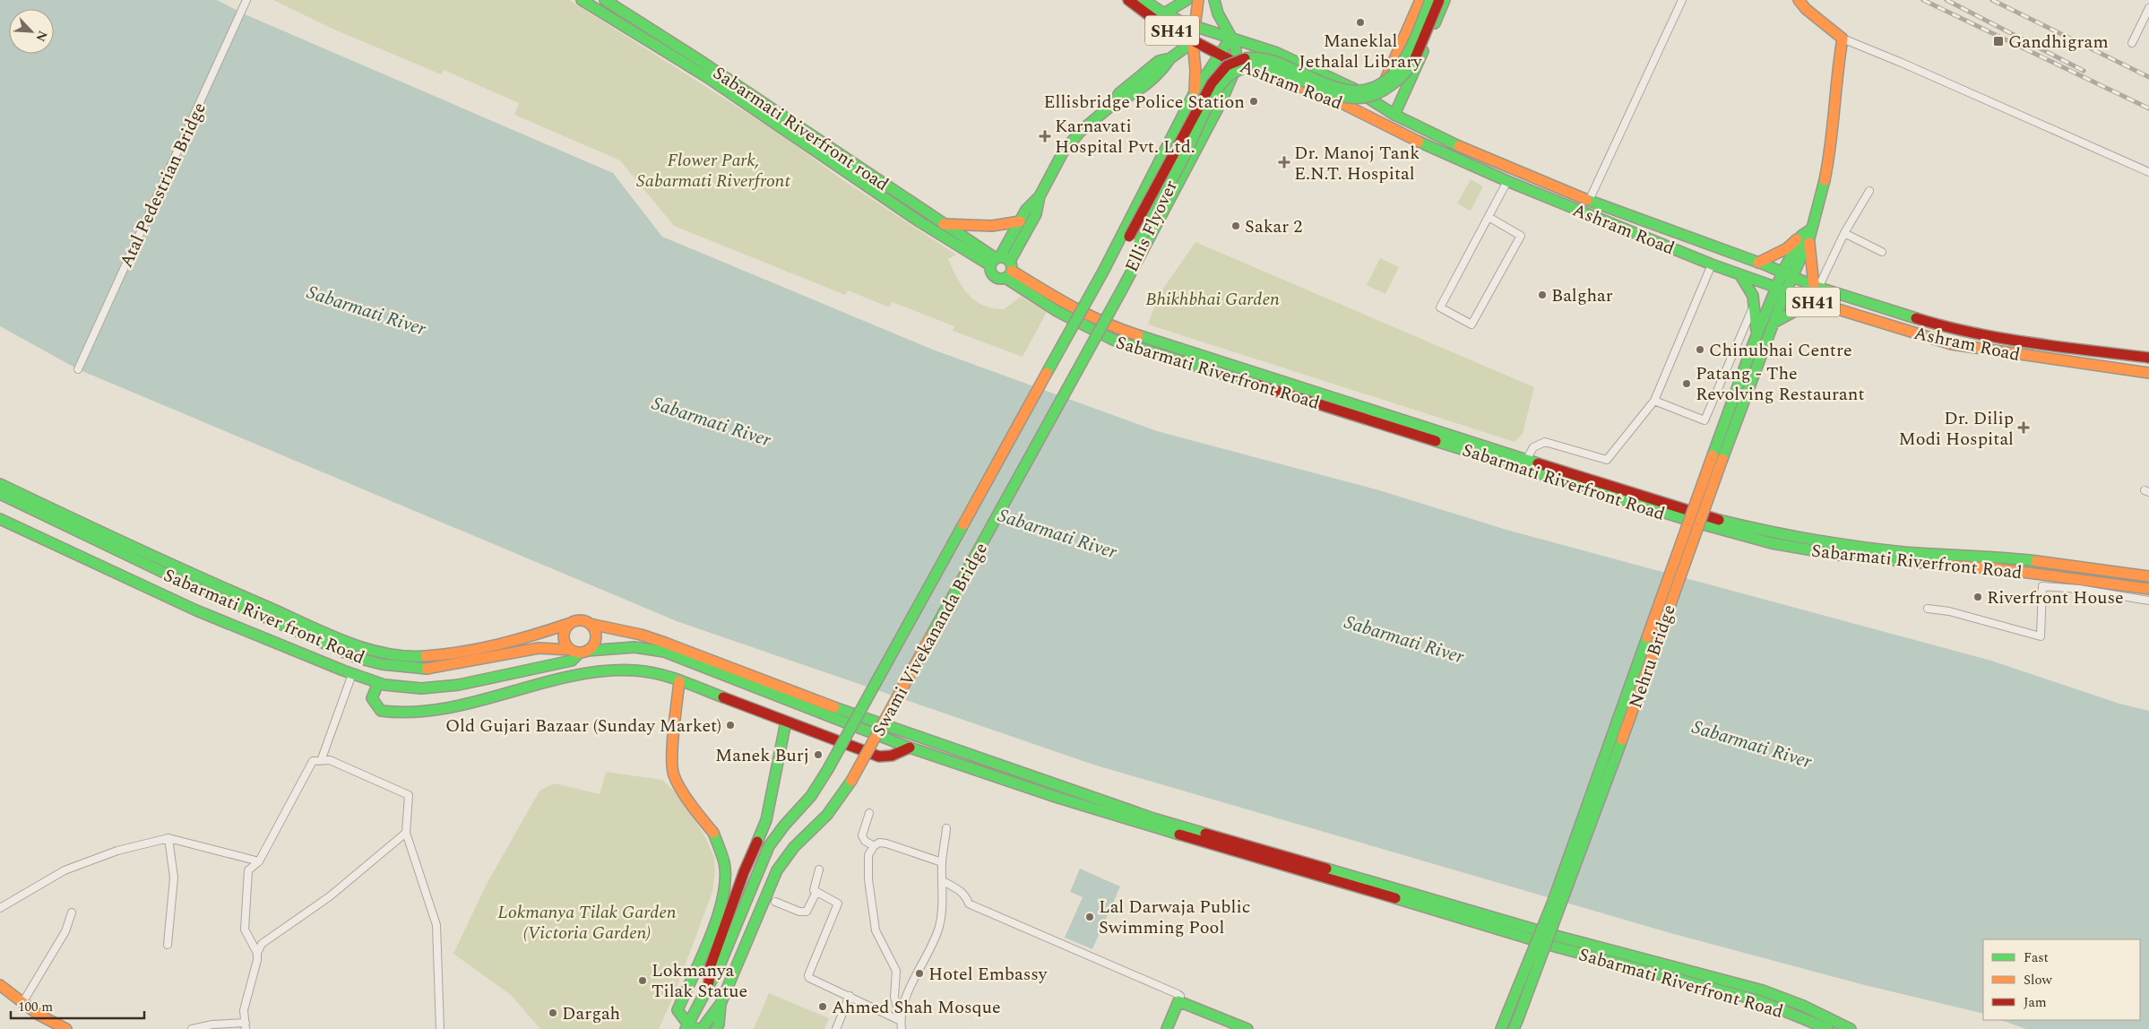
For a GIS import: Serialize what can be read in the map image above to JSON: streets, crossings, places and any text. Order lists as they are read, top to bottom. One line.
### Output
{"streets":{"main road":["SH41","Ashram Road","Sabarmati Riverfront road","Ellis Flyover","Sabarmati Riverfront Road","Sabarmati River front Road","Swami Vivekananda Bridge","Nehru Bridge"],"street":["Atal Pedestrian Bridge"]},"crossings":[["Ashram Road","Nehru Bridge"],["Sabarmati Riverfront road","Sabarmati Riverfront Road"],["Ellis Flyover","Swami Vivekananda Bridge"],["Sabarmati Riverfront Road","Sabarmati River front Road"]],"water":["Sabarmati River"],"parks":["Flower Park, Sabarmati Riverfront","Bhikhbhai Garden","Lokmanya Tilak Garden (Victoria Garden)"],"places":{"other":["Maneklal Jethalal Library","Ellisbridge Police Station","Sakar 2","Balghar","Chinubhai Centre","Patang - The Revolving Restaurant","Riverfront House","Old Gujari Bazaar (Sunday Market)","Manek Burj","Lal Darwaja Public Swimming Pool","Hotel Embassy","Lokmanya Tilak Statue","Ahmed Shah Mosque","Dargah"],"transit":["Gandhigram"],"health":["Karnavati Hospital Pvt. Ltd.","Dr. Manoj Tank E.N.T. Hospital","Dr. Dilip Modi Hospital"]},"legend":["Fast","Slow","Jam"],"scale_bar":"100 m","north":"bottom right"}
